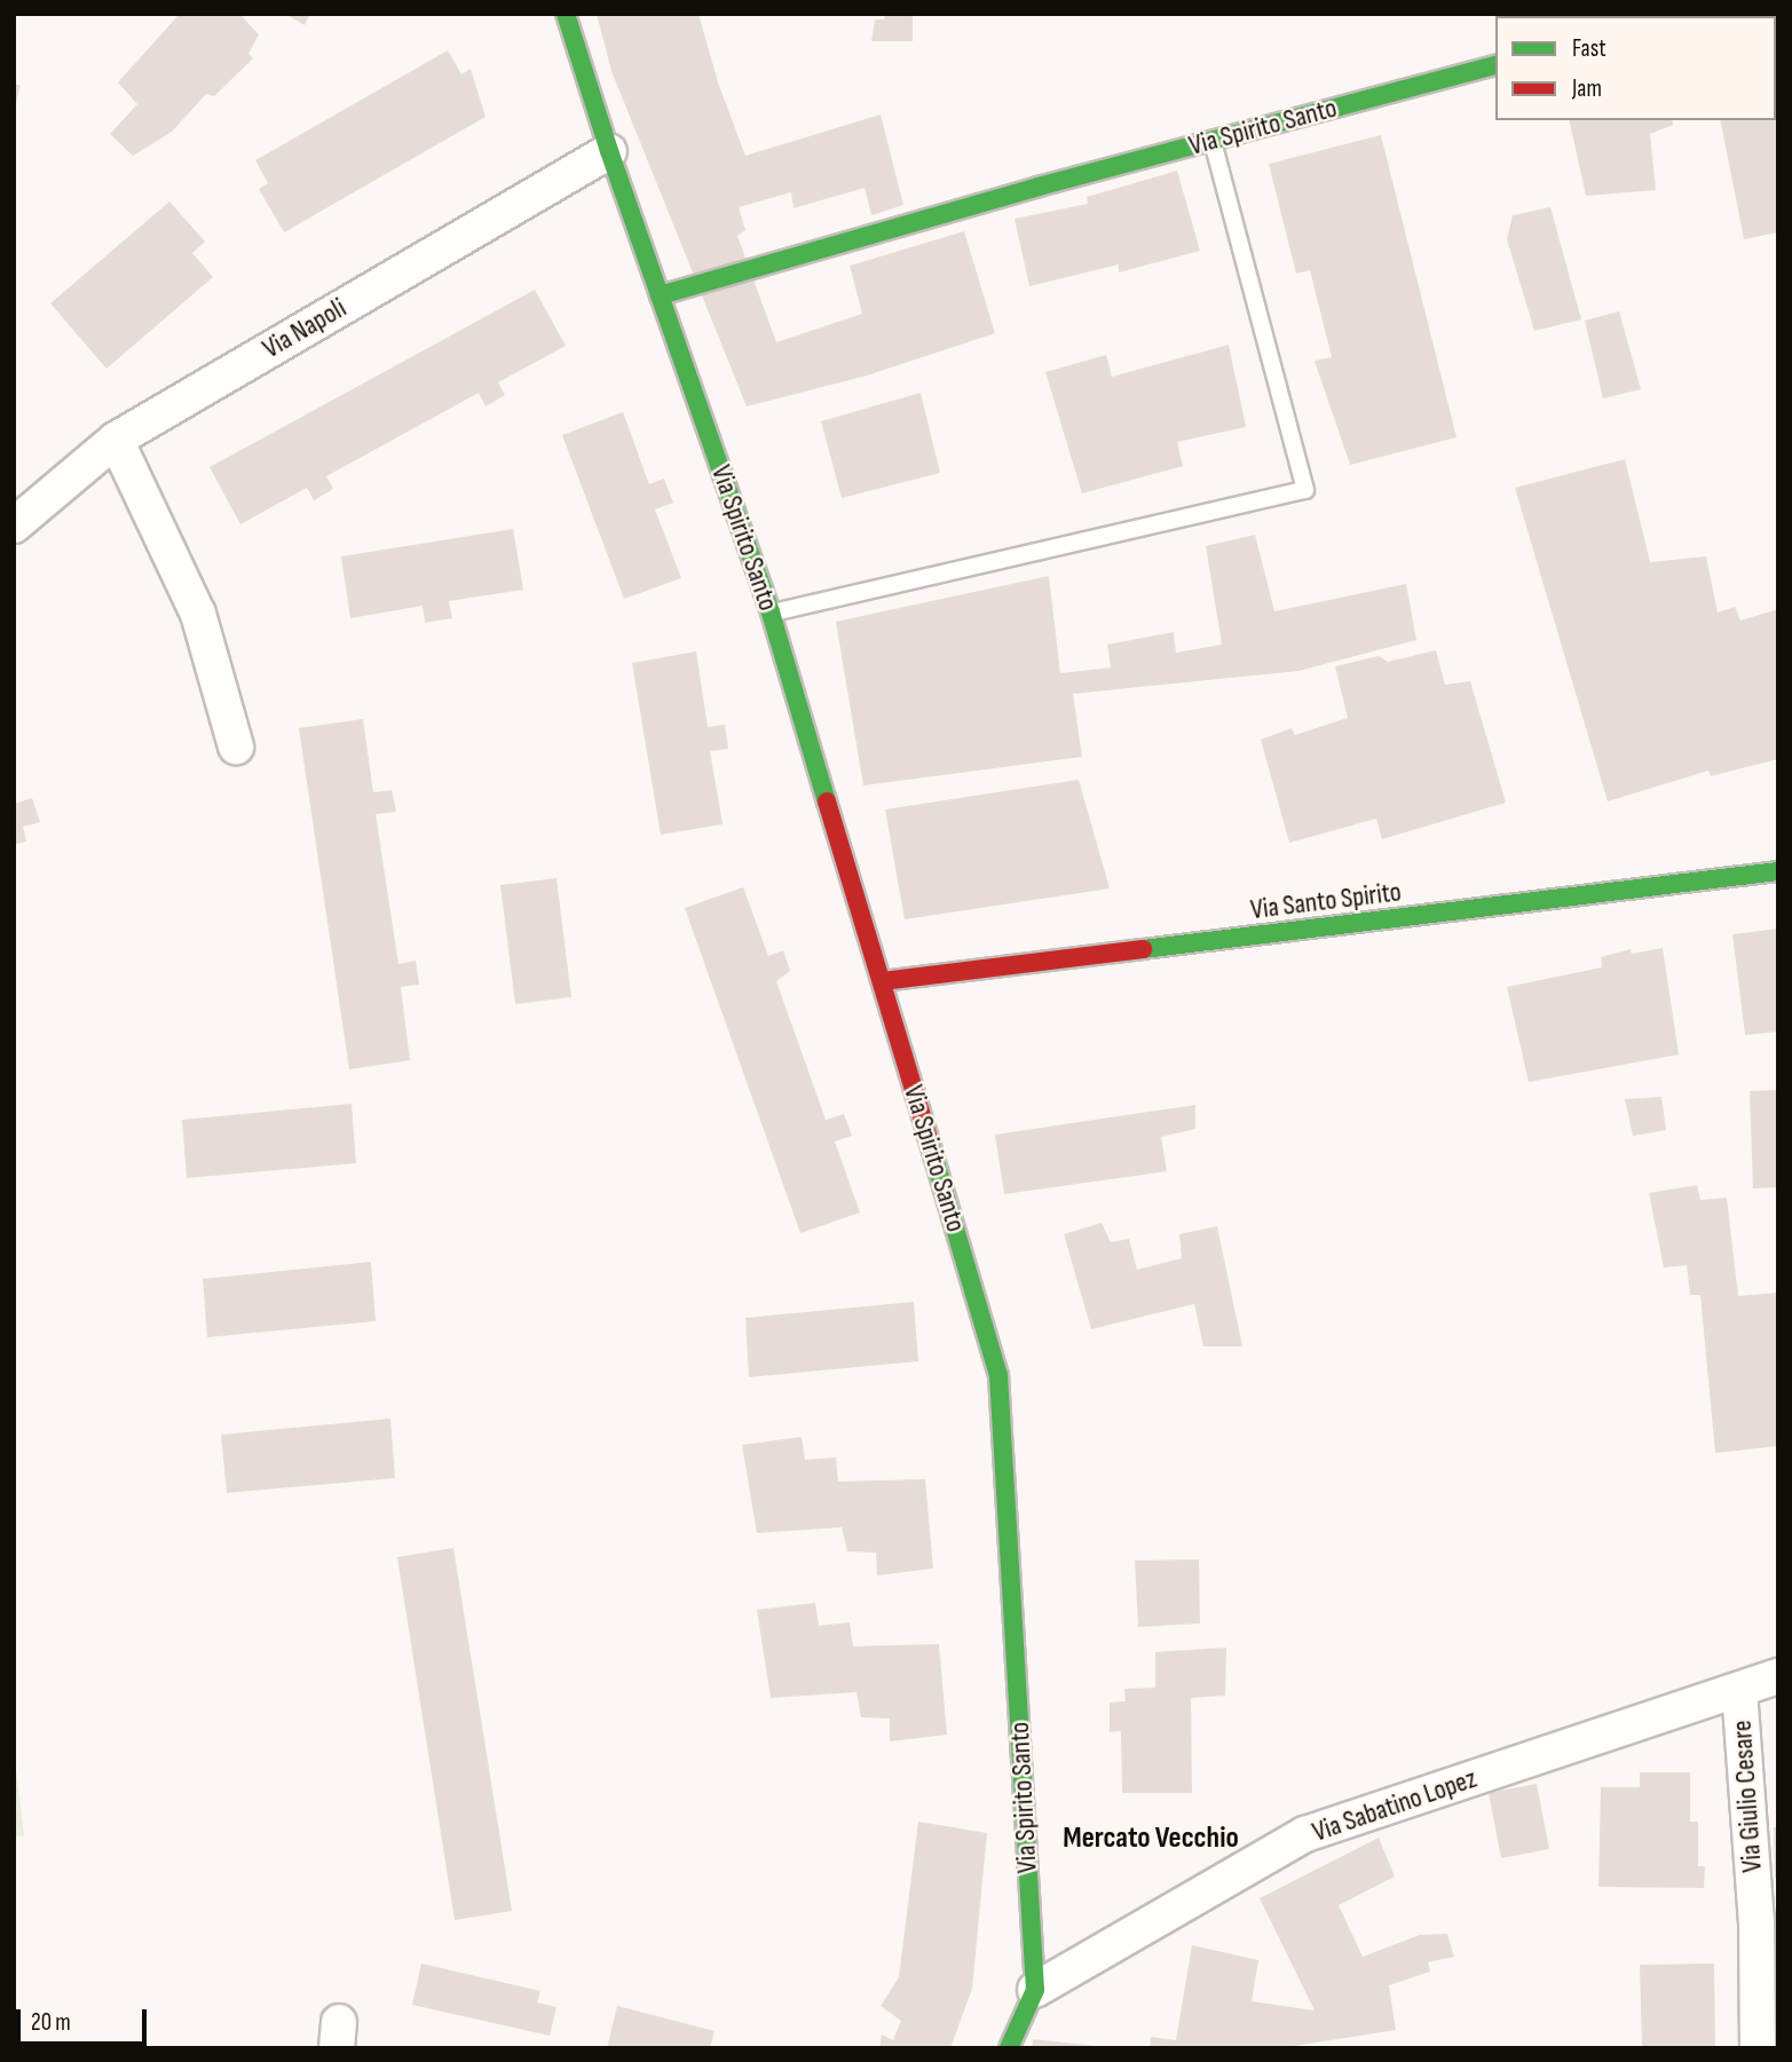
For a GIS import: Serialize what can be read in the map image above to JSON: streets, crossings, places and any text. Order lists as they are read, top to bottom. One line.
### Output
{"streets":{"street":["Via Spirito Santo","Via Napoli","Via Santo Spirito","Via Giulio Cesare","Via Sabatino Lopez"]},"crossings":[["Via Spirito Santo","Via Napoli"],["Via Spirito Santo","Via Santo Spirito"],["Via Spirito Santo","Via Sabatino Lopez"],["Via Giulio Cesare","Via Sabatino Lopez"]],"districts":["Mercato Vecchio"],"legend":["Fast","Jam"],"scale_bar":"20 m"}
